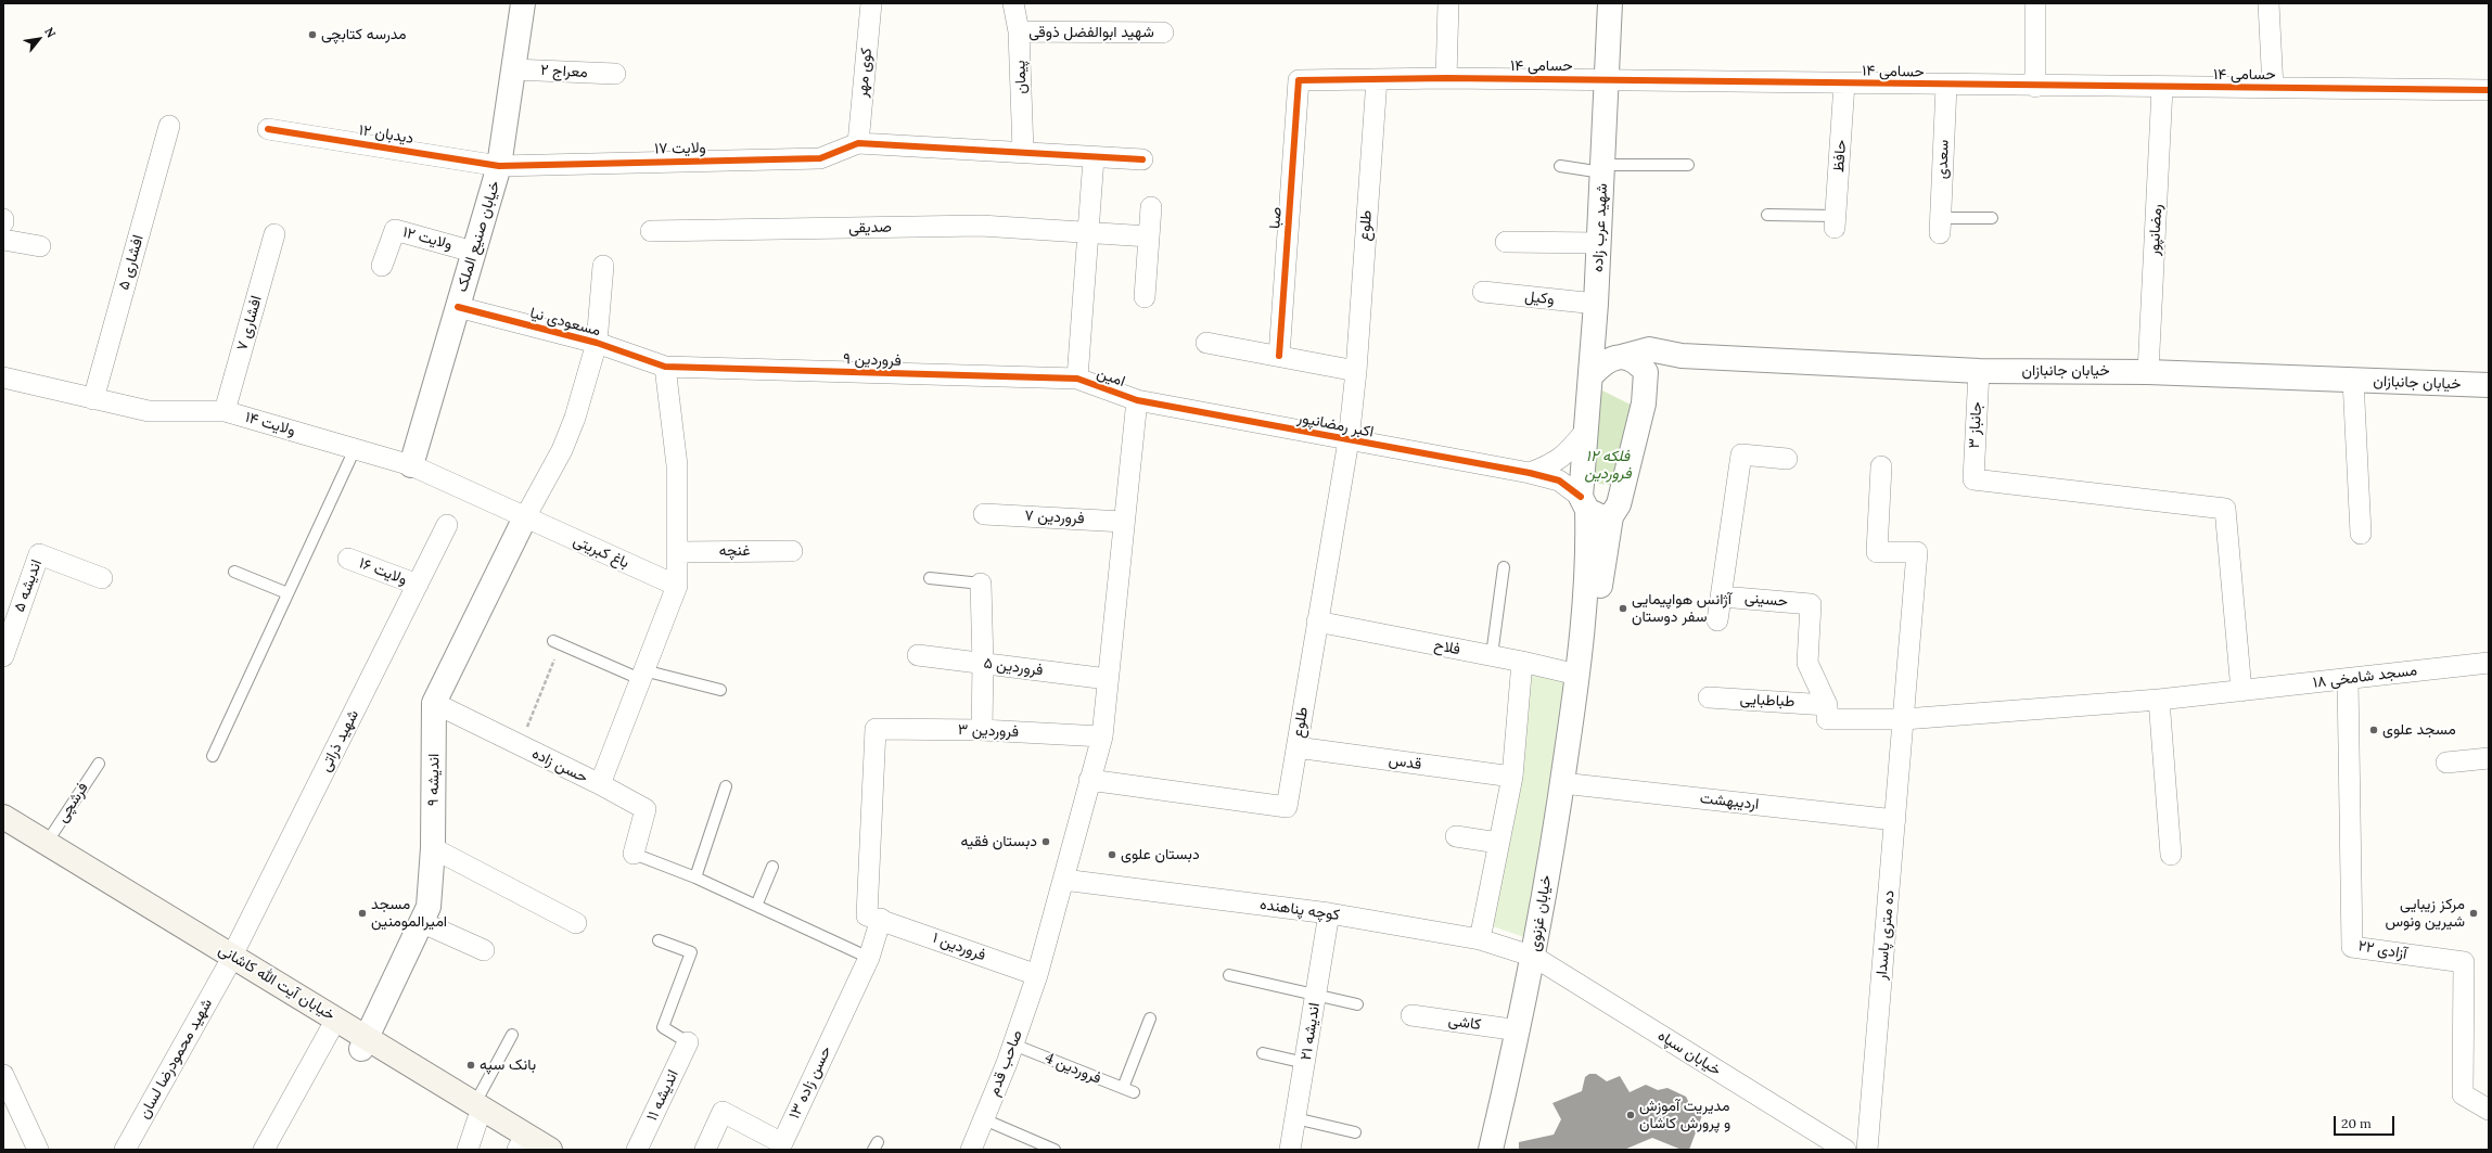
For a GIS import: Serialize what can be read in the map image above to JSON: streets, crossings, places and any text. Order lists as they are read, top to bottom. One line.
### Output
{"streets":{"main road":["خیابان آیت الله کاشانی"],"street":["شهید ابوالفضل ذوقی","حسامی ۱۴","معراج ۲","کوی مهر","پیمان","دیدبان ۱۲","ولایت ۱۷","حافظ","سعدی","صبا","طلوع","صدیقی","شهید عرب زاده","رمضانپور","خیابان صنیع الملک","ولایت ۱۲","افشاری ۵","وکیل","مسعودی نیا","افشاری ۷","فروردین ۹","خیابان جانبازان","امین","ولایت ۱۴","اکبر رمضانپور","جانباز ۳","فروردین ۷","غنچه","باغ کبریتی","ولایت ۱۶","اندیشه ۵","حسینی","فلاح","فروردین ۵","مسجد شامخی ۱۸","طباطبایی","فروردین ۳","شهید ذراتی","قدس","حسن زاده","اندیشه ۹","اردیبهشت","کوچه پناهنده","خیابان غزنوی","ده متری پاسدار","فروردین ۱","آزادی ۲۲","کاشی","اندیشه ۲۱","خیابان سپاه","شهید محمودرضا لسان","صاحب قدم","حسن زاده ۱۳","اندیشه ۱۱"],"lane":["فرشچی","فروردین 4"]},"crossings":[["شهید ابوالفضل ذوقی","پیمان"],["حسامی ۱۴","حافظ"],["حسامی ۱۴","سعدی"],["حسامی ۱۴","صبا"],["حسامی ۱۴","طلوع"],["حسامی ۱۴","شهید عرب زاده"],["حسامی ۱۴","رمضانپور"],["معراج ۲","خیابان صنیع الملک"],["کوی مهر","ولایت ۱۷"],["دیدبان ۱۲","ولایت ۱۷"],["دیدبان ۱۲","خیابان صنیع الملک"],["ولایت ۱۷","خیابان صنیع الملک"],["طلوع","اکبر رمضانپور"],["طلوع","فلاح"],["طلوع","قدس"],["طلوع","صاحب قدم"],["شهید عرب زاده","وکیل"],["شهید عرب زاده","اکبر رمضانپور"],["شهید عرب زاده","فلاح"],["شهید عرب زاده","خیابان غزنوی"],["رمضانپور","خیابان جانبازان"],["خیابان صنیع الملک","ولایت ۱۲"],["خیابان صنیع الملک","مسعودی نیا"],["خیابان صنیع الملک","ولایت ۱۴"],["افشاری ۵","ولایت ۱۴"],["مسعودی نیا","فروردین ۹"],["افشاری ۷","ولایت ۱۴"],["فروردین ۹","امین"],["خیابان جانبازان","جانباز ۳"],["امین","اکبر رمضانپور"],["امین","صاحب قدم"],["ولایت ۱۴","باغ کبریتی"],["ولایت ۱۴","اندیشه ۹"],["اکبر رمضانپور","صاحب قدم"],["جانباز ۳","مسجد شامخی ۱۸"],["فروردین ۷","صاحب قدم"],["باغ کبریتی","اندیشه ۹"],["ولایت ۱۶","شهید ذراتی"],["حسینی","مسجد شامخی ۱۸"],["حسینی","طباطبایی"],["فلاح","خیابان غزنوی"],["فروردین ۵","صاحب قدم"],["مسجد شامخی ۱۸","طباطبایی"],["مسجد شامخی ۱۸","ده متری پاسدار"],["مسجد شامخی ۱۸","آزادی ۲۲"],["فروردین ۳","فروردین ۱"],["فروردین ۳","صاحب قدم"],["شهید ذراتی","خیابان آیت الله کاشانی"],["شهید ذراتی","شهید محمودرضا لسان"],["حسن زاده","اندیشه ۹"],["اندیشه ۹","خیابان آیت الله کاشانی"],["اردیبهشت","خیابان غزنوی"],["اردیبهشت","ده متری پاسدار"],["فرشچی","خیابان آیت الله کاشانی"],["کوچه پناهنده","خیابان غزنوی"],["کوچه پناهنده","اندیشه ۲۱"],["کوچه پناهنده","خیابان سپاه"],["کوچه پناهنده","صاحب قدم"],["خیابان غزنوی","کاشی"],["خیابان غزنوی","خیابان سپاه"],["فروردین ۱","صاحب قدم"],["فروردین ۱","حسن زاده ۱۳"],["خیابان آیت الله کاشانی","شهید محمودرضا لسان"],["صاحب قدم","فروردین 4"]],"parks":["فلکه ۱۲ فروردین"],"places":["مدرسه کتابچی","آژانس هواپیمایی سفر دوستان","مسجد علوی","دبستان فقیه","دبستان علوی","مسجد امیرالمومنین","مرکز زیبایی شیرین ونوس","بانک سپه","مدیریت آموزش و پرورش کاشان"],"scale_bar":"20 m","north":"top right"}
